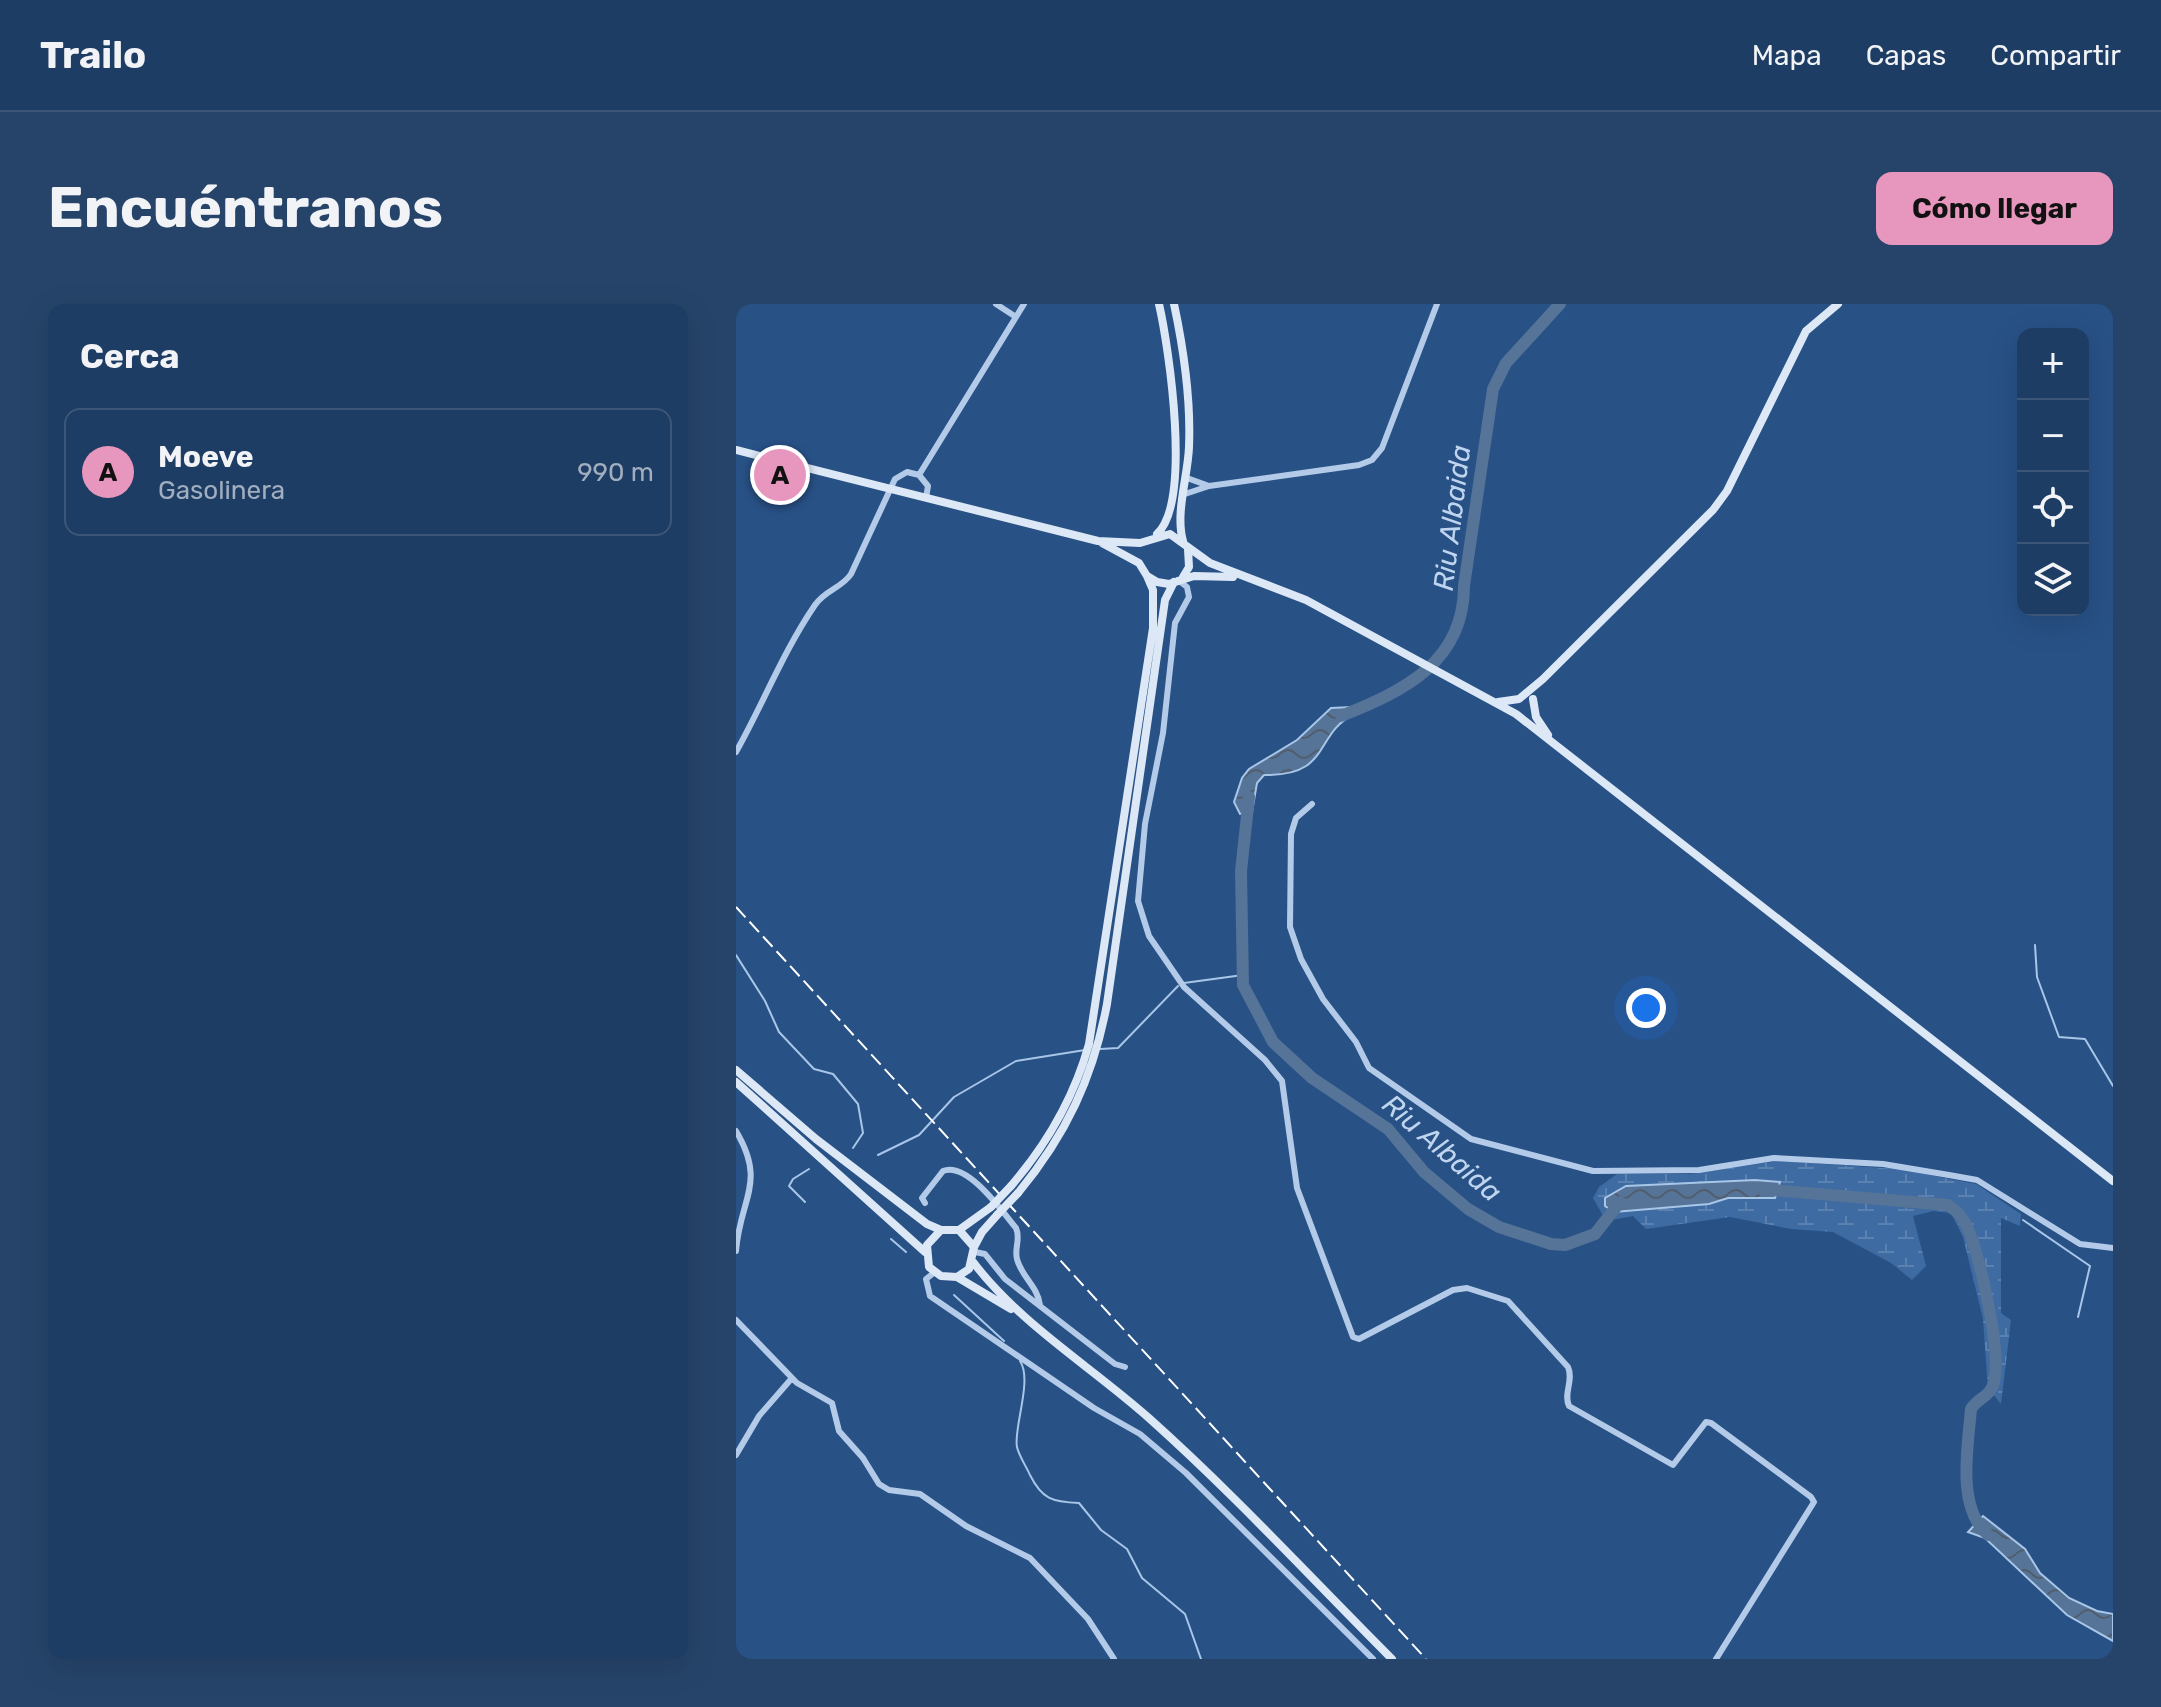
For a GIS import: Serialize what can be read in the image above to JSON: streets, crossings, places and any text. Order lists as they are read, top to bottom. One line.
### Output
{"water":["Riu Albaida"],"page":{"header":"Trailo","nav":["Mapa","Capas","Compartir"],"buttons":"Cómo llegar","title":"Encuéntranos","heading":"Cerca","map_buttons":["+","−"],"list":[{"mark":"A","name":"Moeve","note":"Gasolinera","value":"990 m"}],"pins":"A"}}
